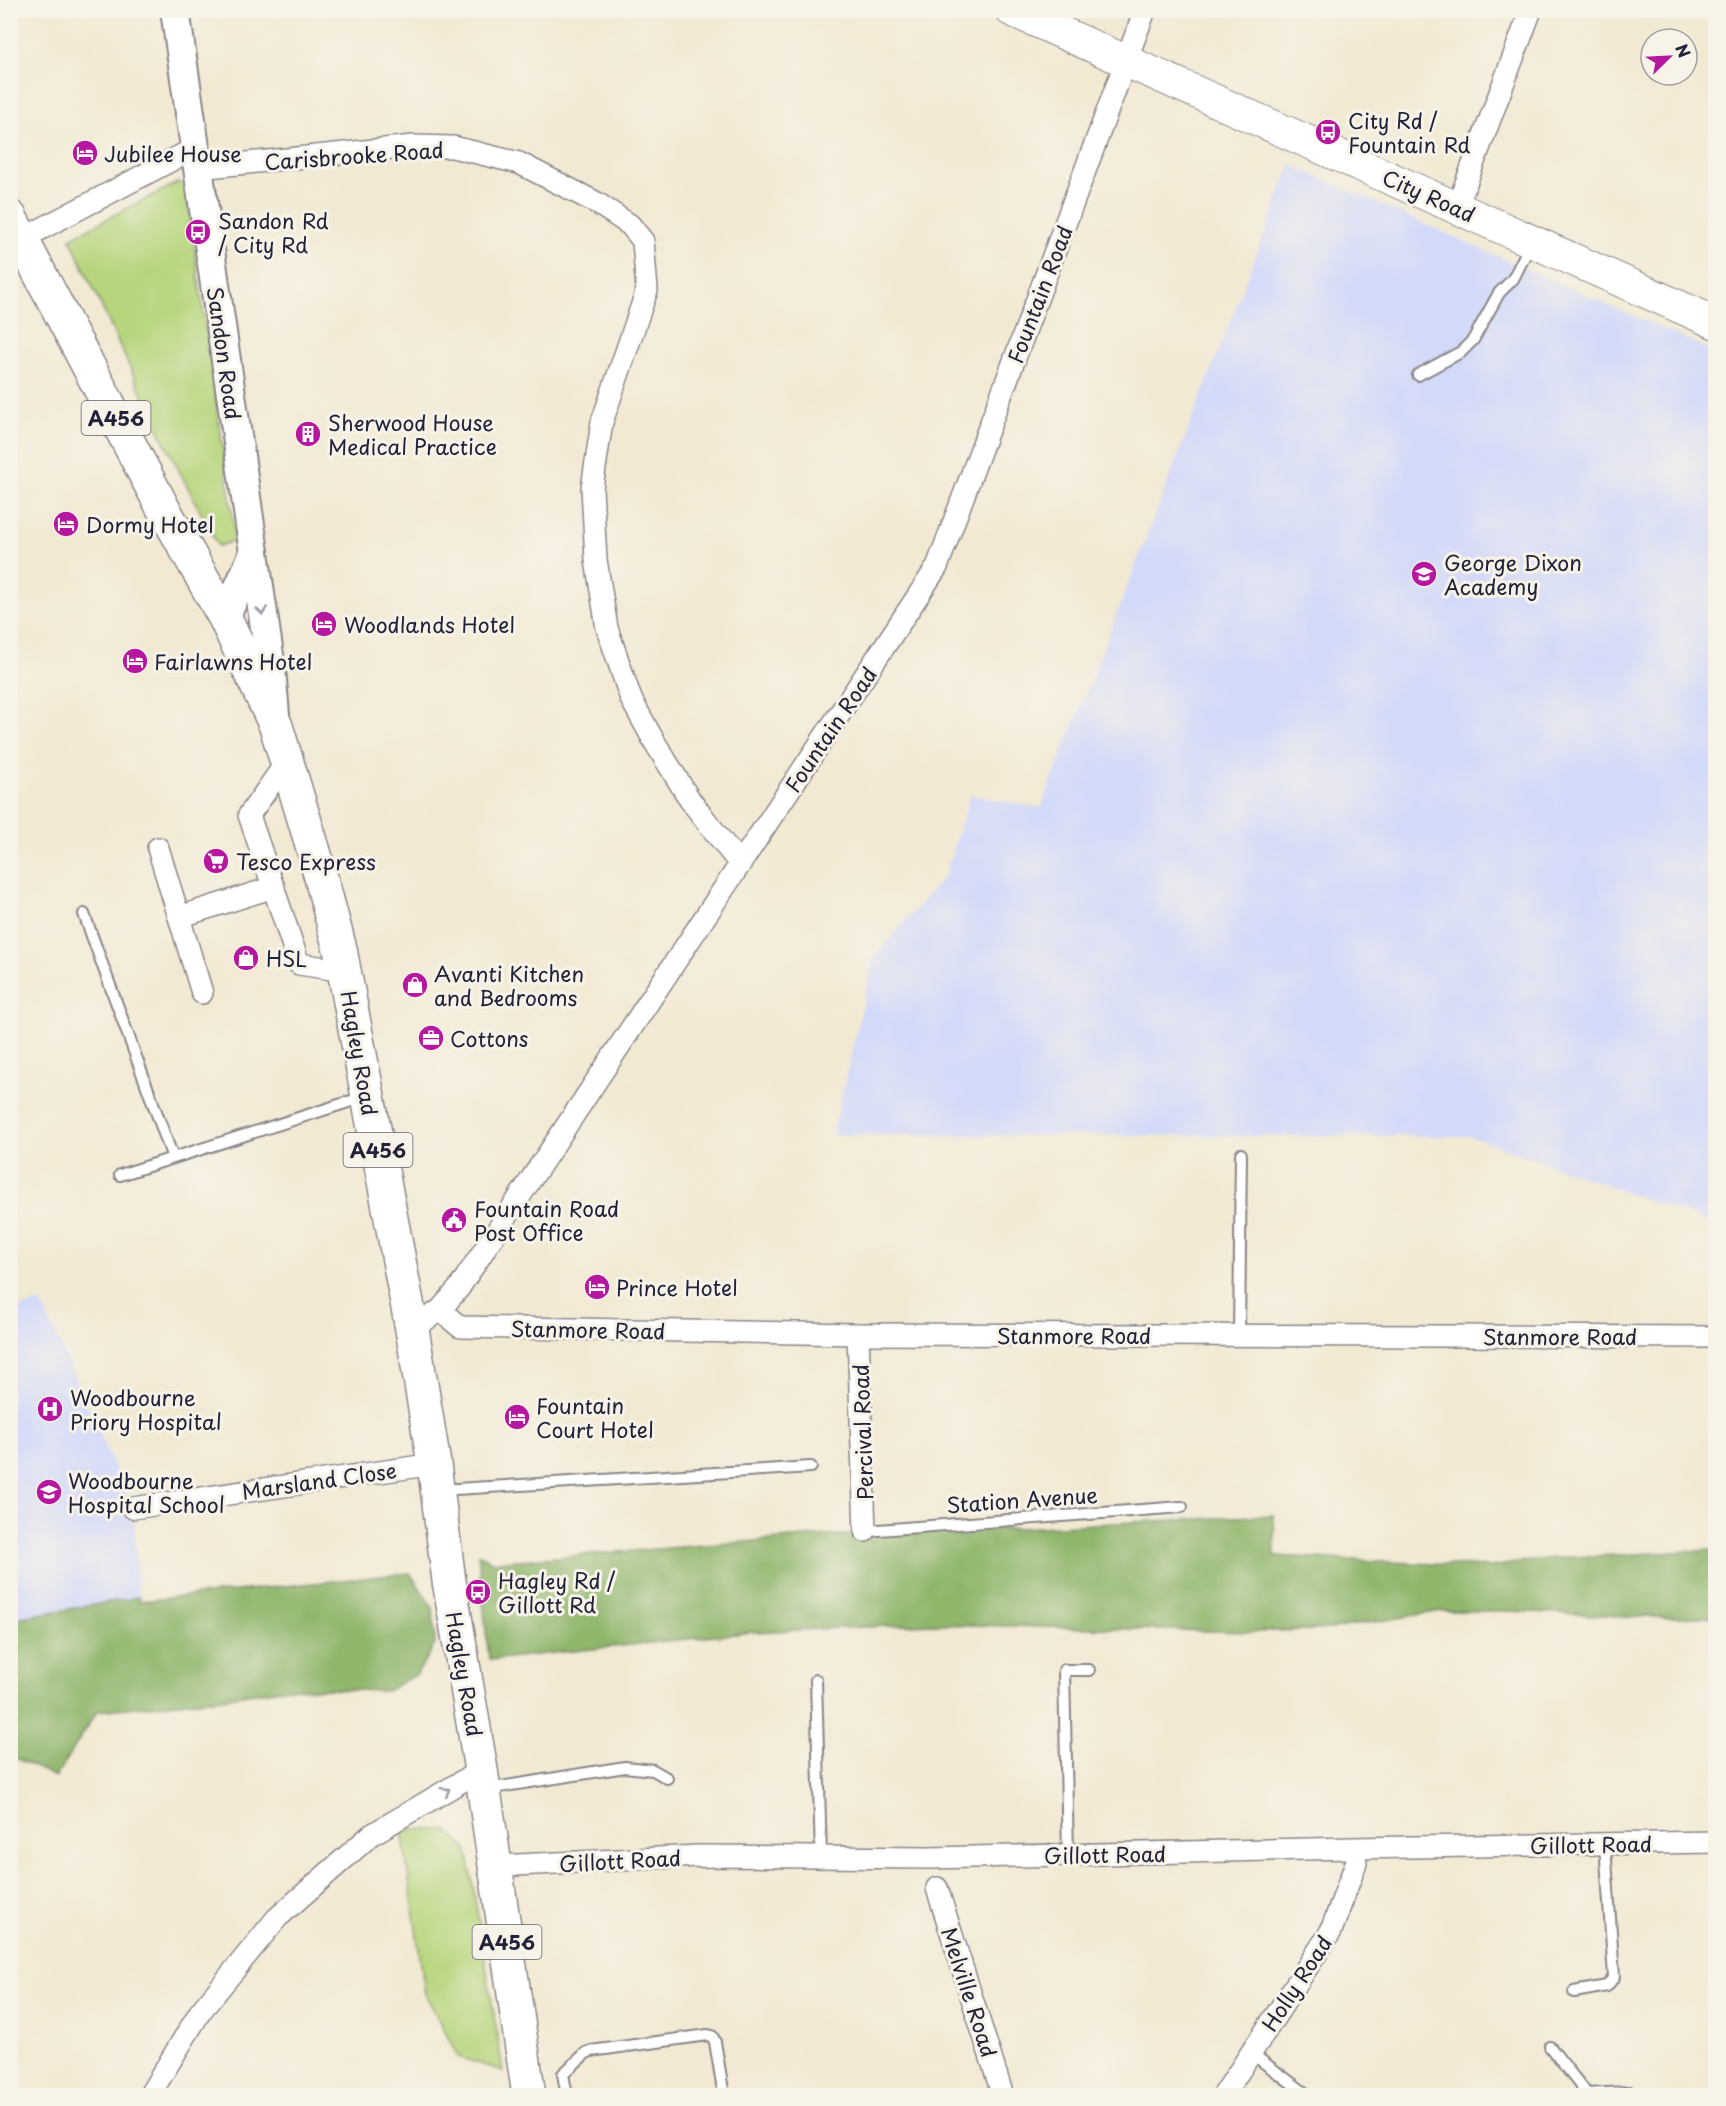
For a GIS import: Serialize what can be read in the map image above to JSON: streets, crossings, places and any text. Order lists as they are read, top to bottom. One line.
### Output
{"streets":{"highway":["A456","Hagley Road"],"main road":["City Road","Sandon Road"],"street":["Carisbrooke Road","Fountain Road","Stanmore Road","Percival Road","Marsland Close","Gillott Road","Holly Road","Melville Road"],"lane":["Station Avenue"]},"crossings":[["Carisbrooke Road","Fountain Road"],["Carisbrooke Road","Sandon Road"],["City Road","Fountain Road"],["Fountain Road","Hagley Road"],["Fountain Road","Stanmore Road"],["Sandon Road","Hagley Road"],["Hagley Road","Marsland Close"],["Hagley Road","Gillott Road"],["Stanmore Road","Percival Road"],["Percival Road","Station Avenue"]],"places":{"bus stop":["City Rd / Fountain Rd","Sandon Rd / City Rd","Hagley Rd / Gillott Rd"],"hotel":["Jubilee House","Dormy Hotel","Woodlands Hotel","Fairlawns Hotel","Prince Hotel","Fountain Court Hotel"],"building":["Sherwood House Medical Practice"],"school or university":["George Dixon Academy","Woodbourne Hospital School"],"supermarket":["Tesco Express"],"shop":["HSL","Avanti Kitchen and Bedrooms"],"office":["Cottons"],"public building":["Fountain Road Post Office"],"hospital":["Woodbourne Priory Hospital"]},"north":"top right"}
